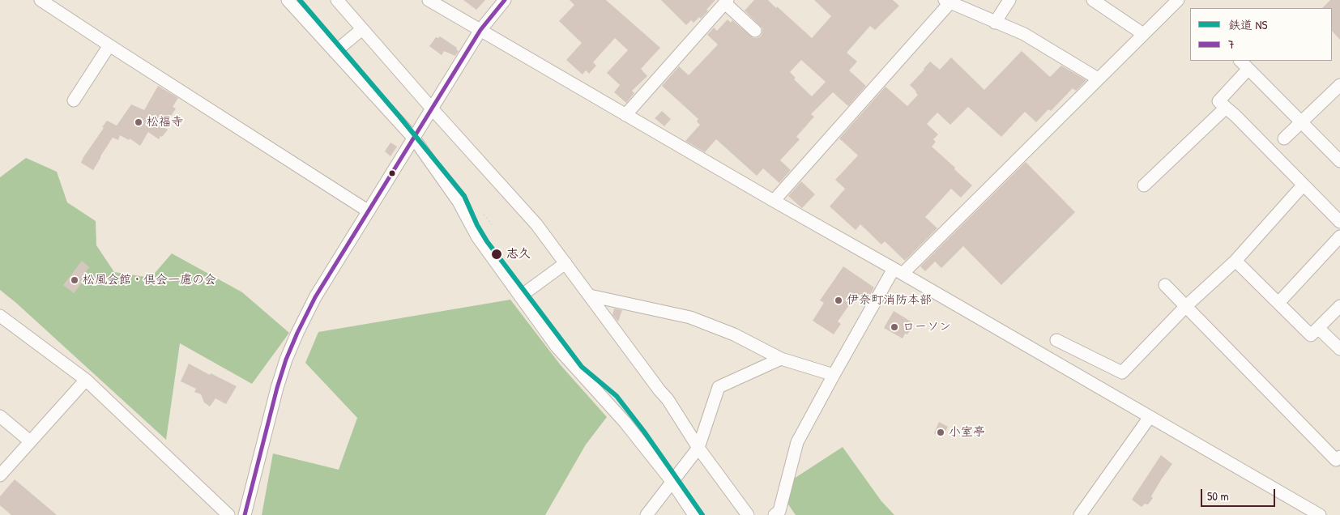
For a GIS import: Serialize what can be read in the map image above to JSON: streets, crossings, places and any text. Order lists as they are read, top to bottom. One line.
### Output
{"places":["松福寺","志久","松風会館・倶会一慮の会","伊奈町消防本部","ローソン","小室亭"],"lines":["rail line NS","transit line 7"],"legend":["鉄道 NS","7"],"scale_bar":"50 m"}
